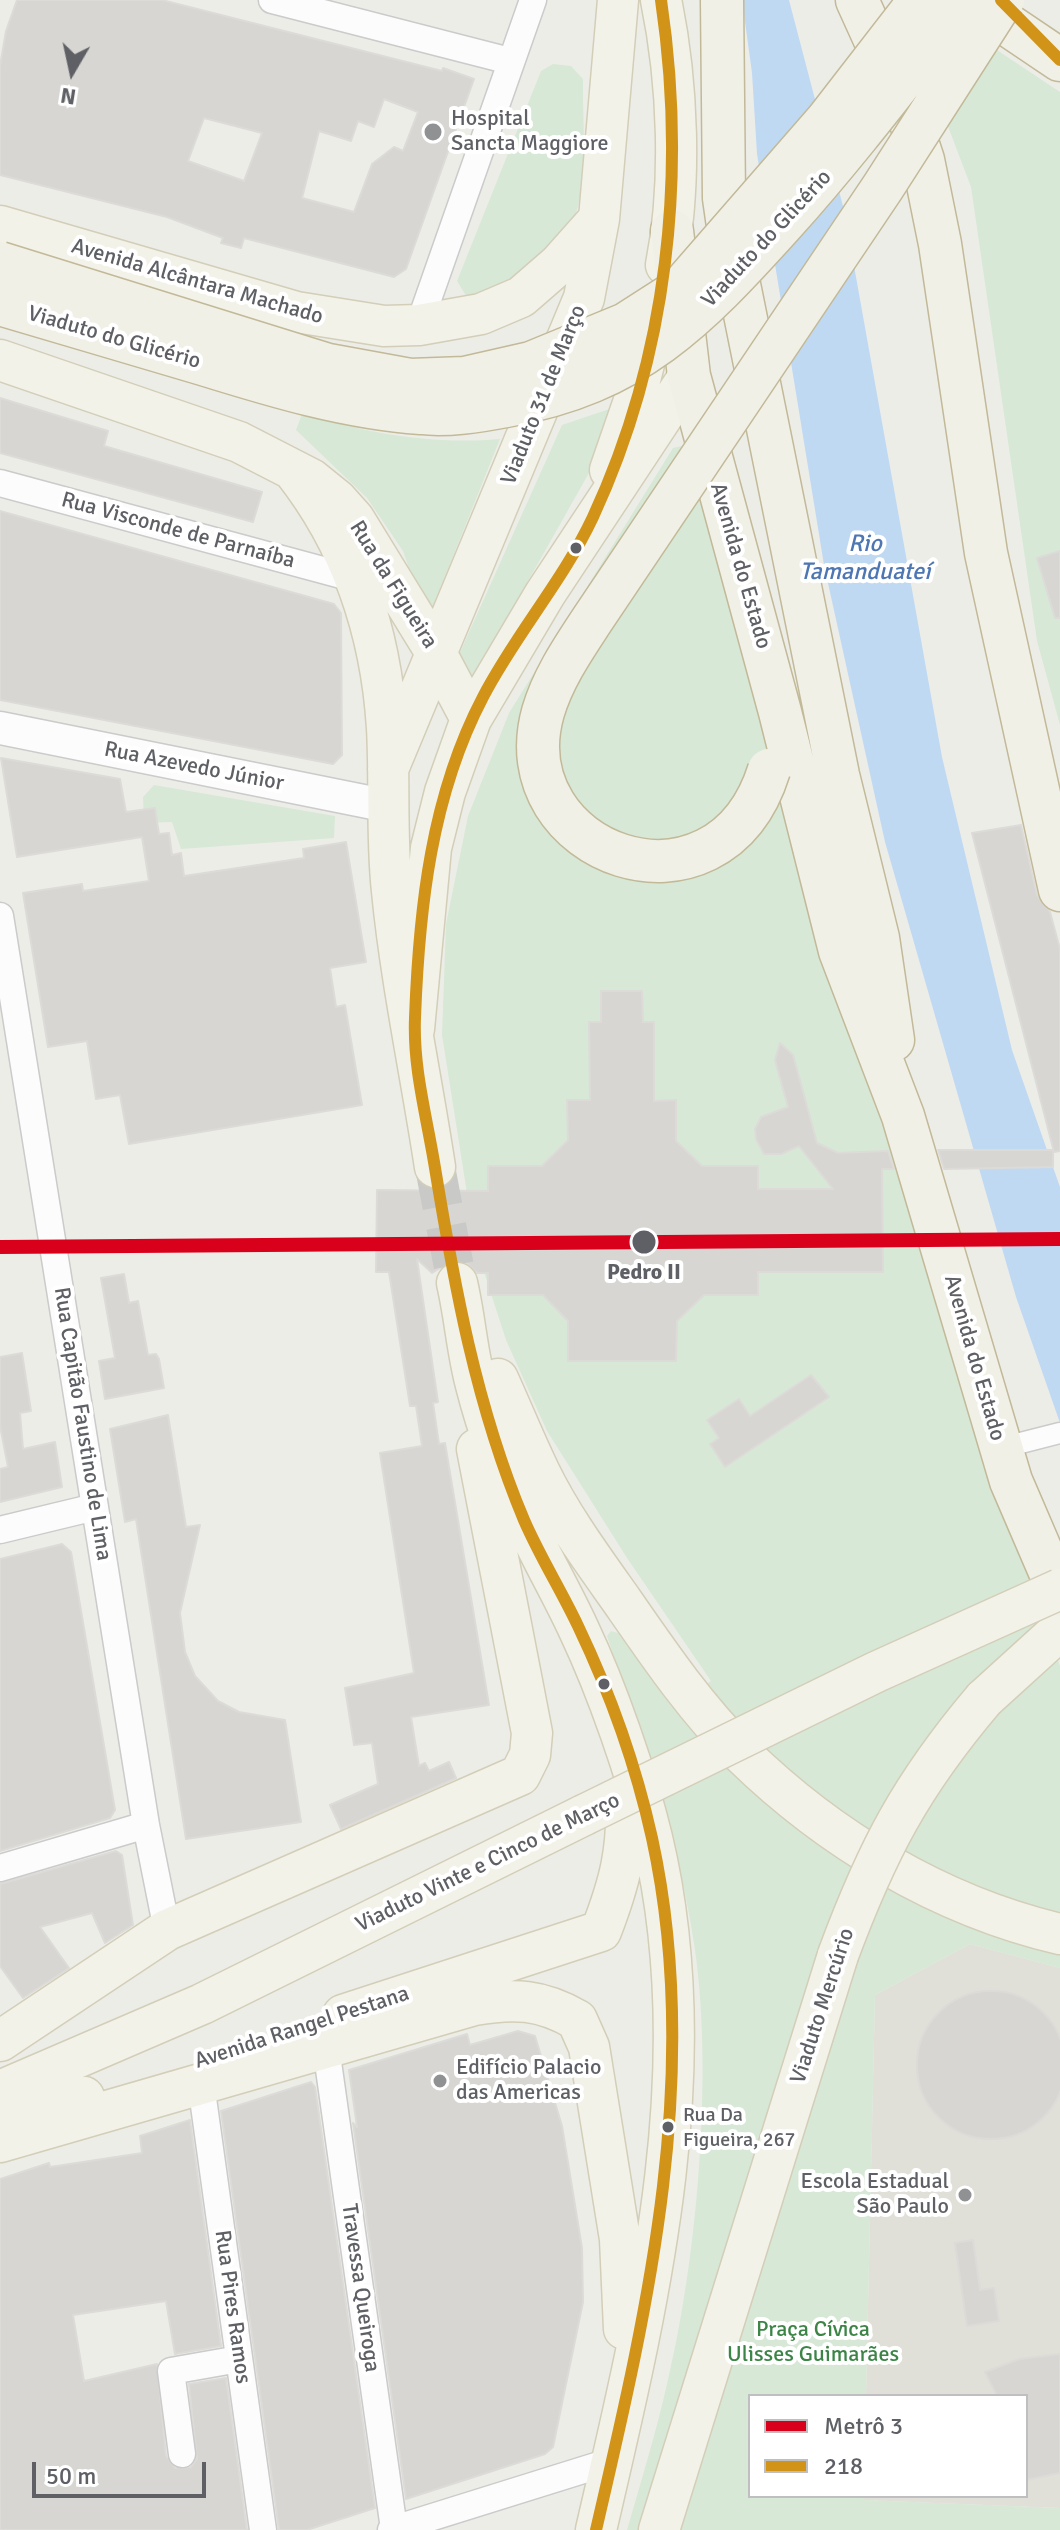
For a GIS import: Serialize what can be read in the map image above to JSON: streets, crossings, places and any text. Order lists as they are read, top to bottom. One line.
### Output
{"streets":{"highway":["Viaduto do Glicério","Avenida do Estado"],"main road":["Avenida Alcântara Machado","Viaduto 31 de Março","Rua da Figueira","Viaduto Vinte e Cinco de Março","Viaduto Mercúrio","Avenida Rangel Pestana"],"street":["Rua Visconde de Parnaíba","Rua Azevedo Júnior","Rua Capitão Faustino de Lima","Travessa Queiroga","Rua Pires Ramos"]},"crossings":[["Avenida Alcântara Machado","Viaduto 31 de Março"],["Viaduto 31 de Março","Rua da Figueira"],["Viaduto 31 de Março","Rua Azevedo Júnior"],["Avenida do Estado","Viaduto Vinte e Cinco de Março"],["Avenida Rangel Pestana","Travessa Queiroga"],["Avenida Rangel Pestana","Rua Pires Ramos"]],"water":["Rio Tamanduateí"],"parks":["Praça Cívica Ulisses Guimarães"],"places":["Hospital Sancta Maggiore","Pedro II","Edifício Palacio das Americas","Rua Da Figueira, 267","Escola Estadual São Paulo"],"lines":["transit line 218","metro line 3"],"legend":["Metrô 3","218"],"scale_bar":"50 m","north":"bottom"}
